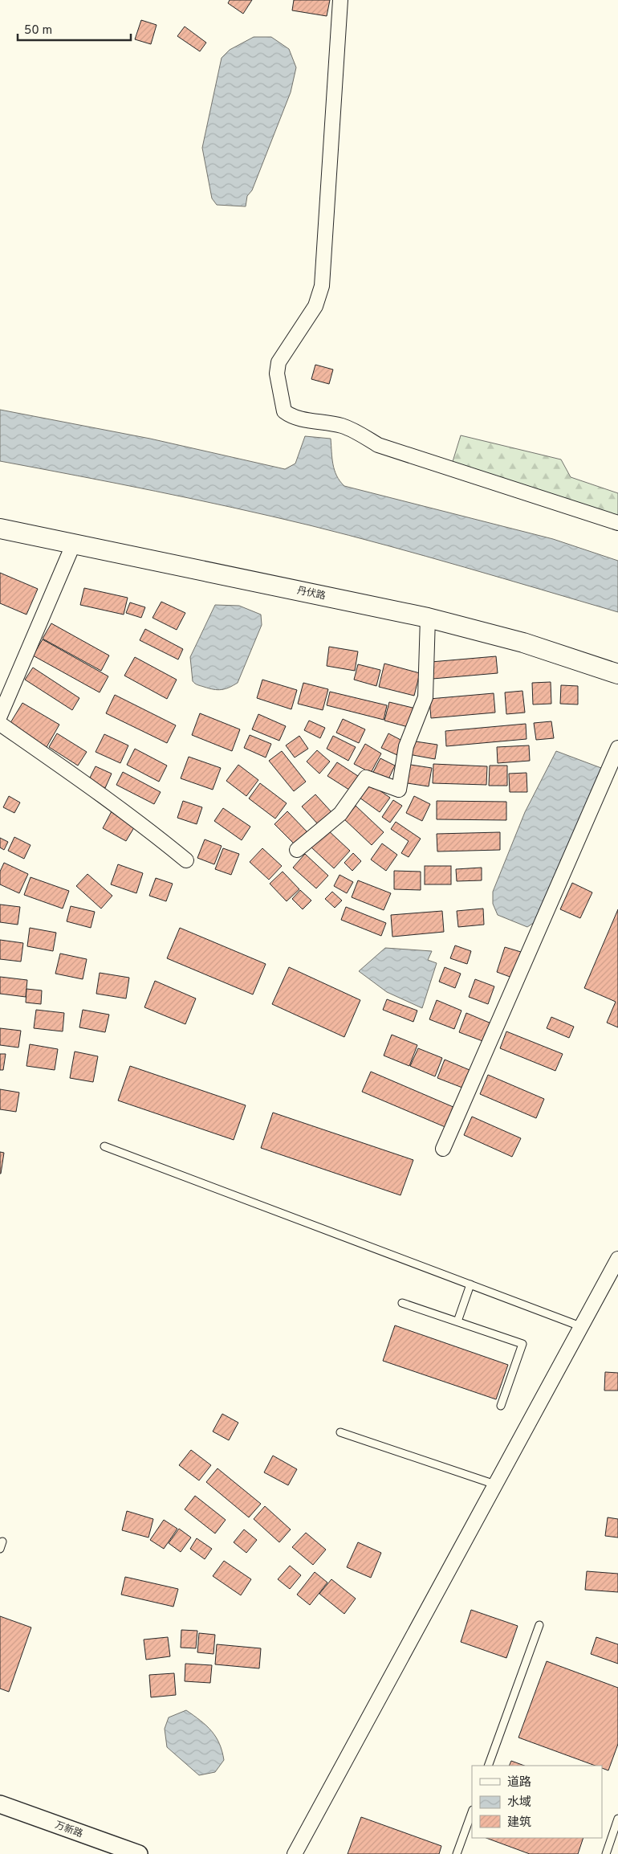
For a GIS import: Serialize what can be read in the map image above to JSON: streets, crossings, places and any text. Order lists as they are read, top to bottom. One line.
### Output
{"streets":{"main road":["丹伏路"],"street":["万新路"]},"legend":["道路","水域","建筑"],"scale_bar":"50 m"}
